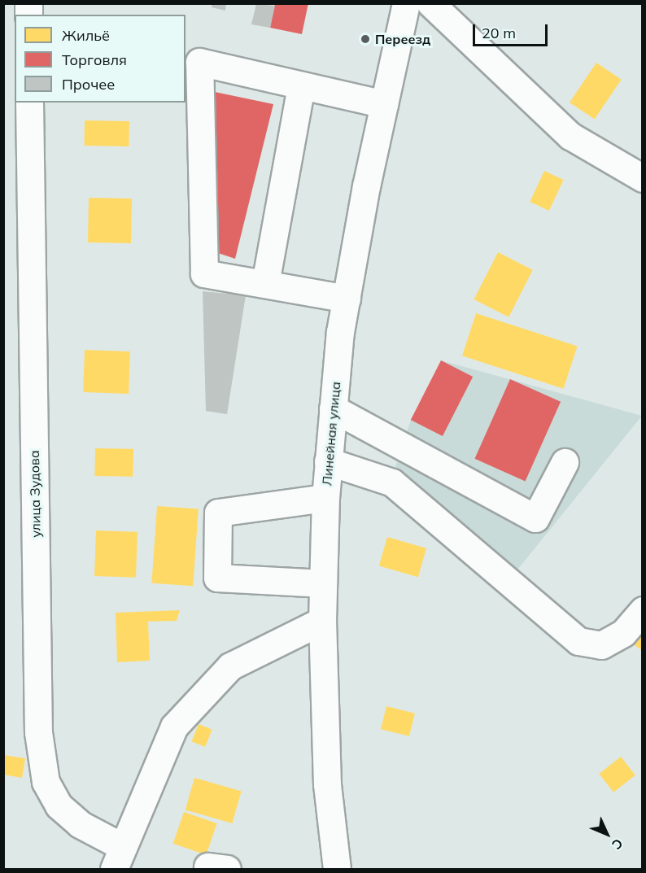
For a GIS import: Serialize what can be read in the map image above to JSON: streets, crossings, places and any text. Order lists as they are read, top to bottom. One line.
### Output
{"streets":{"street":["Линейная улица","улица Зудова"]},"crossings":[["Линейная улица","улица Зудова"]],"places":["Переезд"],"legend":["Жильё","Торговля","Прочее"],"scale_bar":"20 m","north":"bottom right"}
